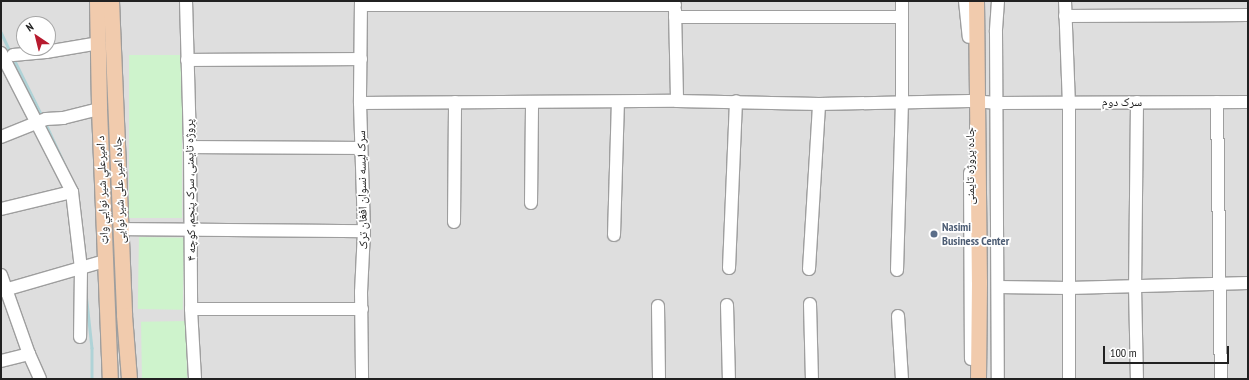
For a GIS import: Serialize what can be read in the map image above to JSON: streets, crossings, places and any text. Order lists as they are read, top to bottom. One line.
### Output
{"streets":{"main road":["جاده پروژه تایمنی","د امیرعلي شیر نوايي واټ","جاده امیر علی شیر نوایی"],"street":["سرک دوم","پروژه تایمنی، سرک پنجم، کوچه ۴","سرک لیسه نسوان افغان‌ ترک"]},"crossings":[["سرک دوم","جاده پروژه تایمنی"],["سرک دوم","سرک لیسه نسوان افغان‌ ترک"]],"places":["Nasimi Business Center"],"scale_bar":"100 m","north":"top left"}
